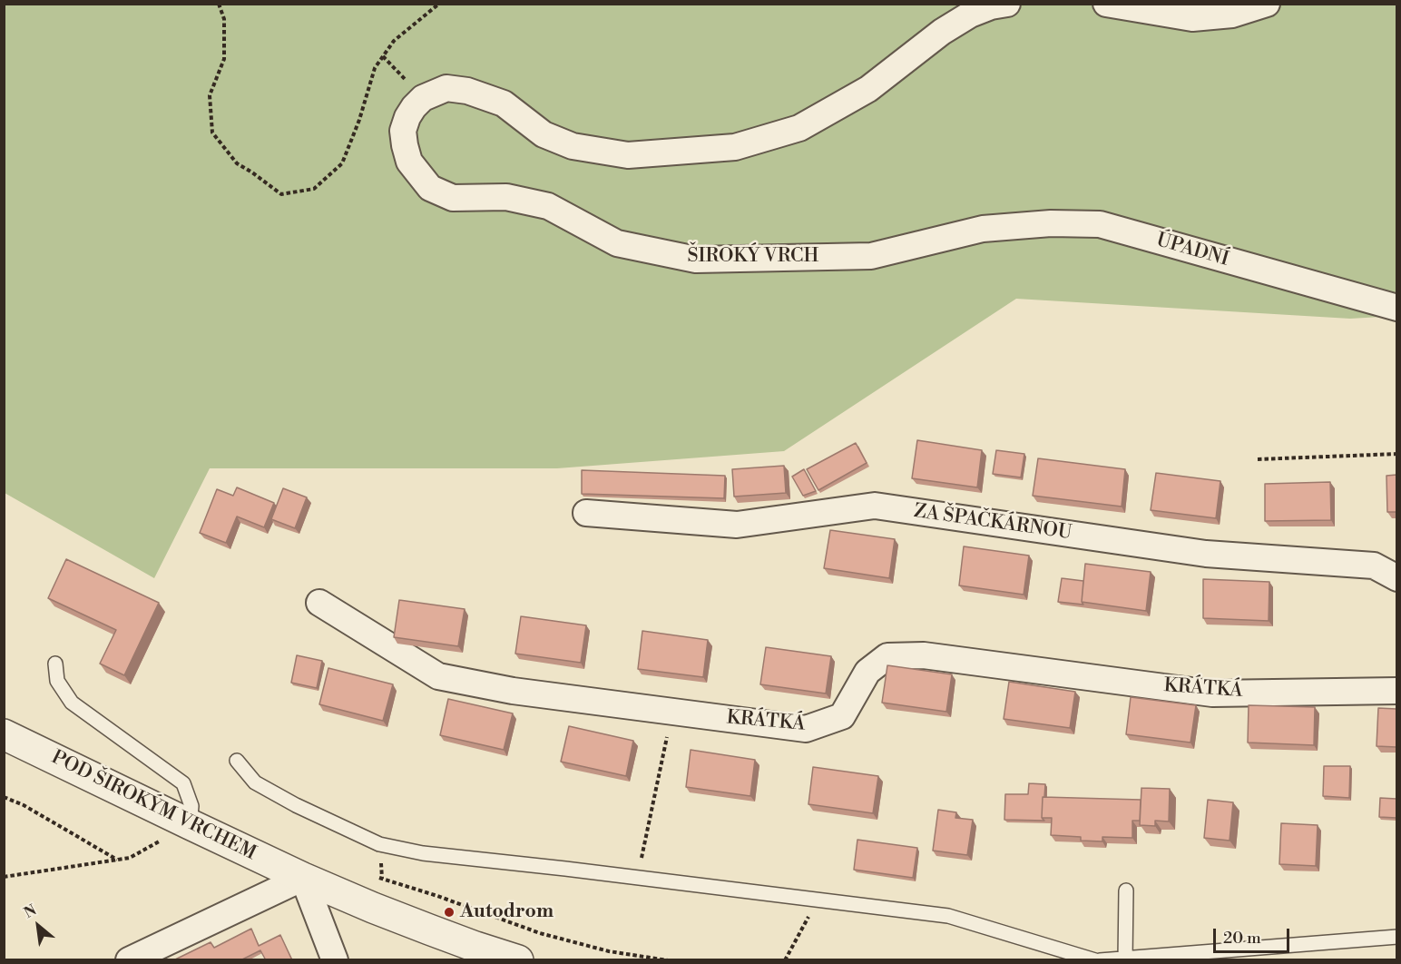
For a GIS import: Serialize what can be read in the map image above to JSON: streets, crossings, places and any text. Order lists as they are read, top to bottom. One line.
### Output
{"streets":{"street":["ÚPADNÍ","ŠIROKÝ VRCH","ZA ŠPAČKÁRNOU","KRÁTKÁ","POD ŠIROKÝM VRCHEM"]},"crossings":[["ÚPADNÍ","ŠIROKÝ VRCH"]],"places":["Autodrom"],"scale_bar":"20 m","north":"top left"}
